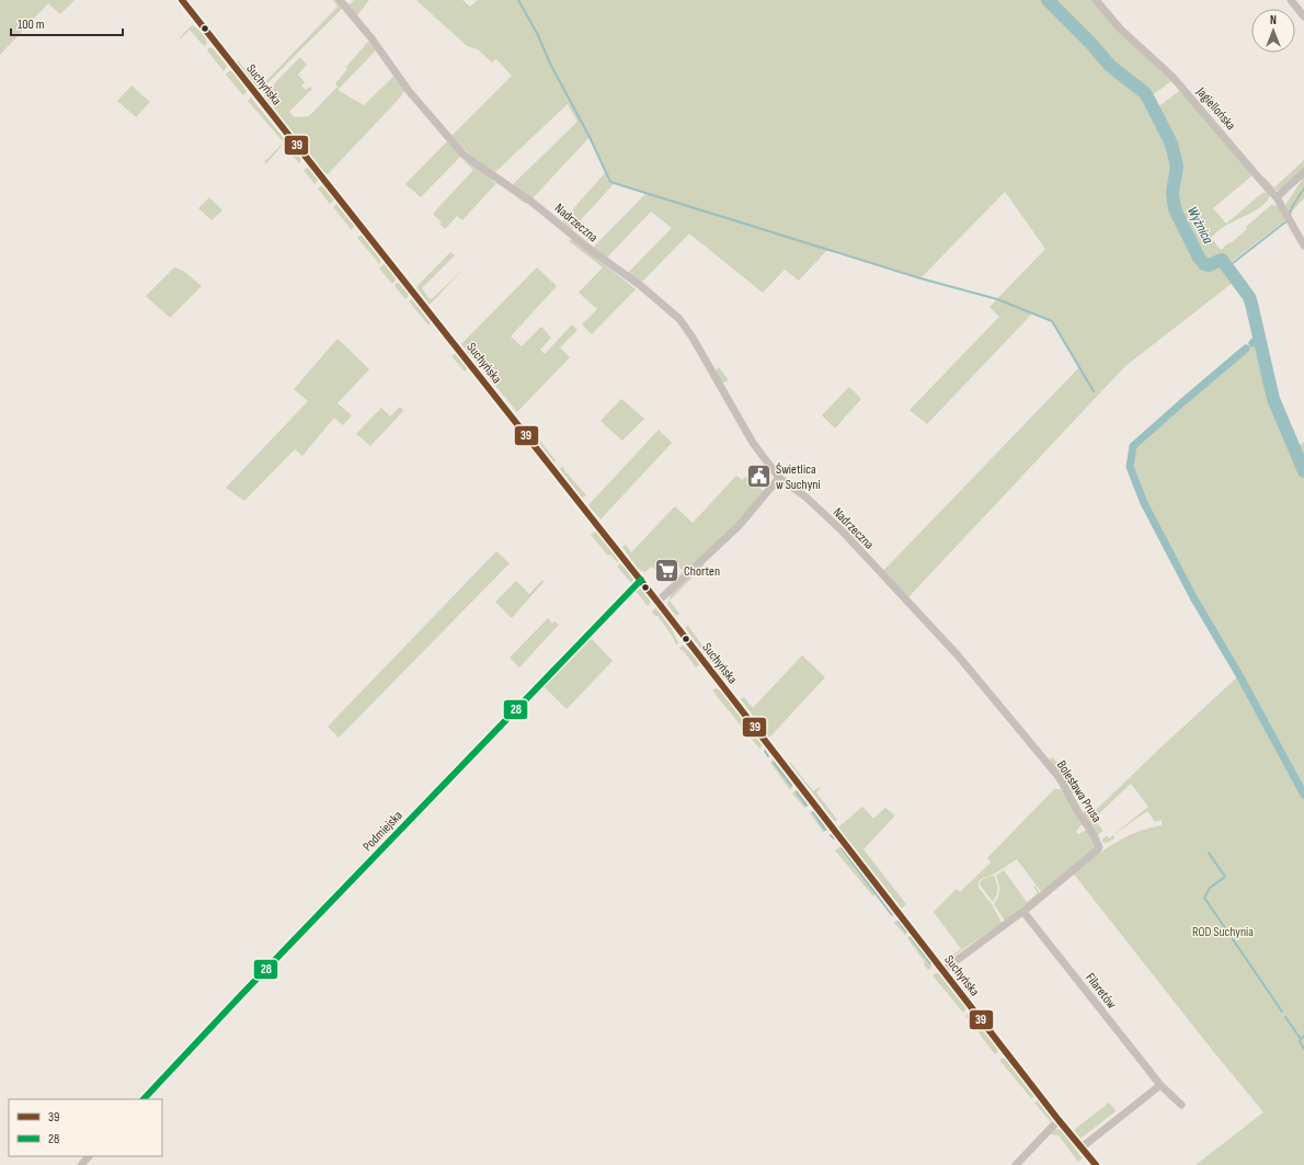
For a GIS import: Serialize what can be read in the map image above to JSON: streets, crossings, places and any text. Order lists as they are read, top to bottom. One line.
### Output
{"streets":{"street":["Suchyńska","Jagiellońska","Nadrzeczna","Bolesława Prusa","Podmiejska","Filaretów"]},"crossings":[["Suchyńska","Bolesława Prusa"],["Suchyńska","Podmiejska"],["Nadrzeczna","Bolesława Prusa"],["Bolesława Prusa","Filaretów"]],"water":["Wyżnica"],"parks":["ROD Suchynia"],"places":{"public building":["Świetlica w Suchyni"],"supermarket":["Chorten"]},"lines":["transit line 39","transit line 28"],"legend":["39","28"],"scale_bar":"100 m","north":"top"}
